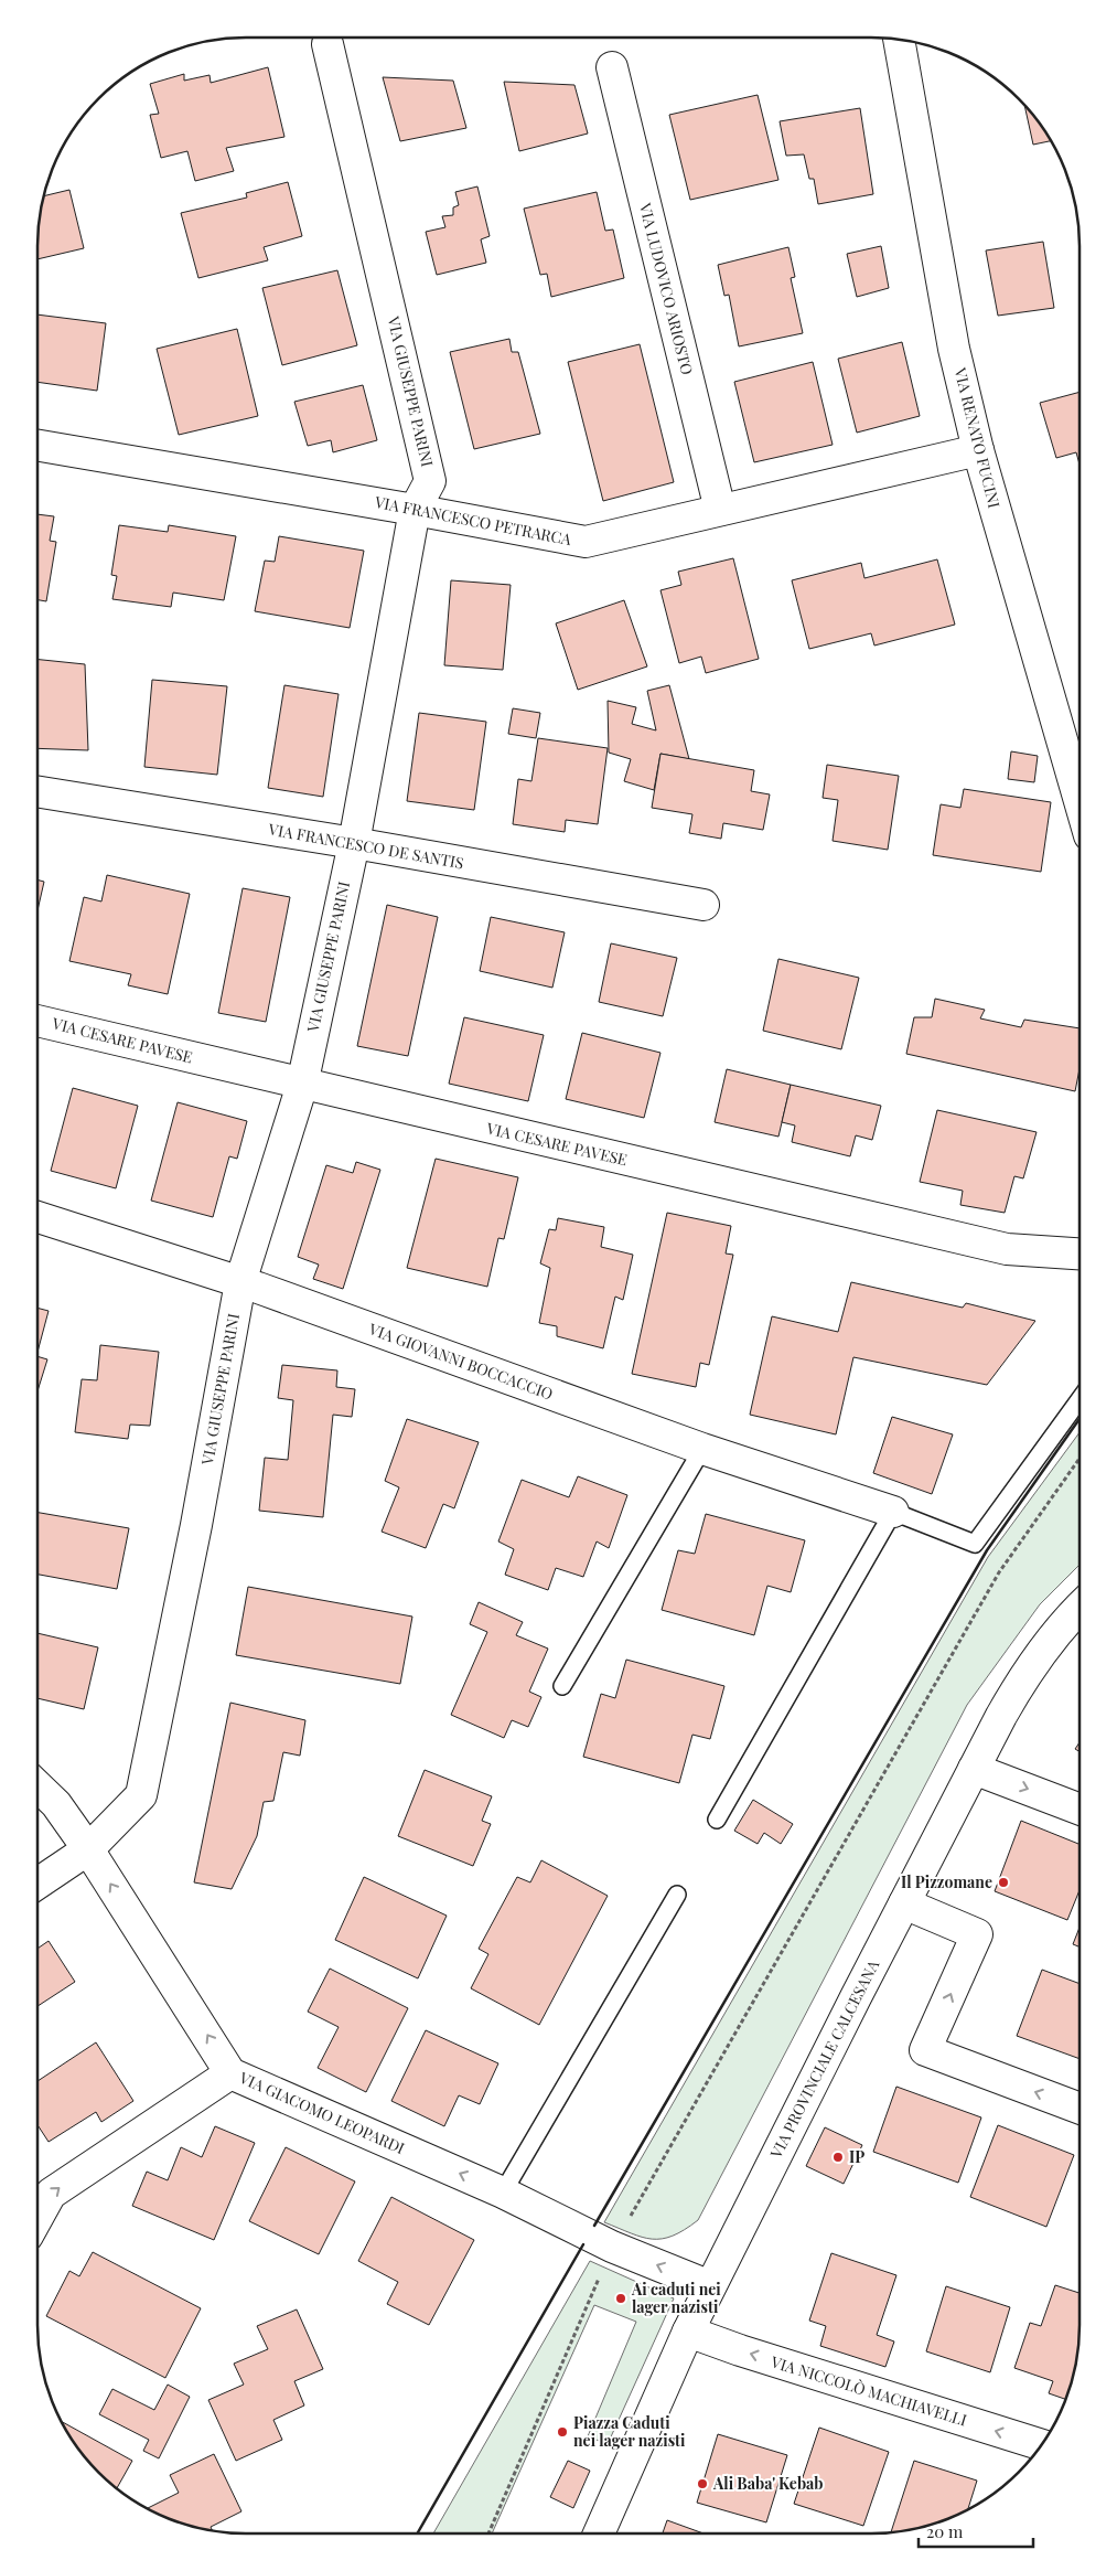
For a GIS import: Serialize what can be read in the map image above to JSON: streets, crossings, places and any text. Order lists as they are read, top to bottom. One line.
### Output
{"streets":{"street":["VIA LUDOVICO ARIOSTO","VIA GIUSEPPE PARINI","VIA RENATO FUCINI","VIA FRANCESCO PETRARCA","VIA FRANCESCO DE SANTIS","VIA CESARE PAVESE","VIA GIOVANNI BOCCACCIO","VIA PROVINCIALE CALCESANA","VIA GIACOMO LEOPARDI","VIA NICCOLÒ MACHIAVELLI"]},"crossings":[["VIA LUDOVICO ARIOSTO","VIA FRANCESCO PETRARCA"],["VIA GIUSEPPE PARINI","VIA FRANCESCO PETRARCA"],["VIA GIUSEPPE PARINI","VIA FRANCESCO DE SANTIS"],["VIA GIUSEPPE PARINI","VIA CESARE PAVESE"],["VIA GIUSEPPE PARINI","VIA GIOVANNI BOCCACCIO"],["VIA GIUSEPPE PARINI","VIA GIACOMO LEOPARDI"],["VIA RENATO FUCINI","VIA FRANCESCO PETRARCA"],["VIA PROVINCIALE CALCESANA","VIA GIACOMO LEOPARDI"],["VIA PROVINCIALE CALCESANA","VIA NICCOLÒ MACHIAVELLI"]],"one_way":["VIA GIACOMO LEOPARDI","VIA NICCOLÒ MACHIAVELLI"],"places":["Il Pizzomane","IP","Ai caduti nei lager nazisti","Piazza Caduti nei lager nazisti","Ali Baba' Kebab"],"scale_bar":"20 m"}
